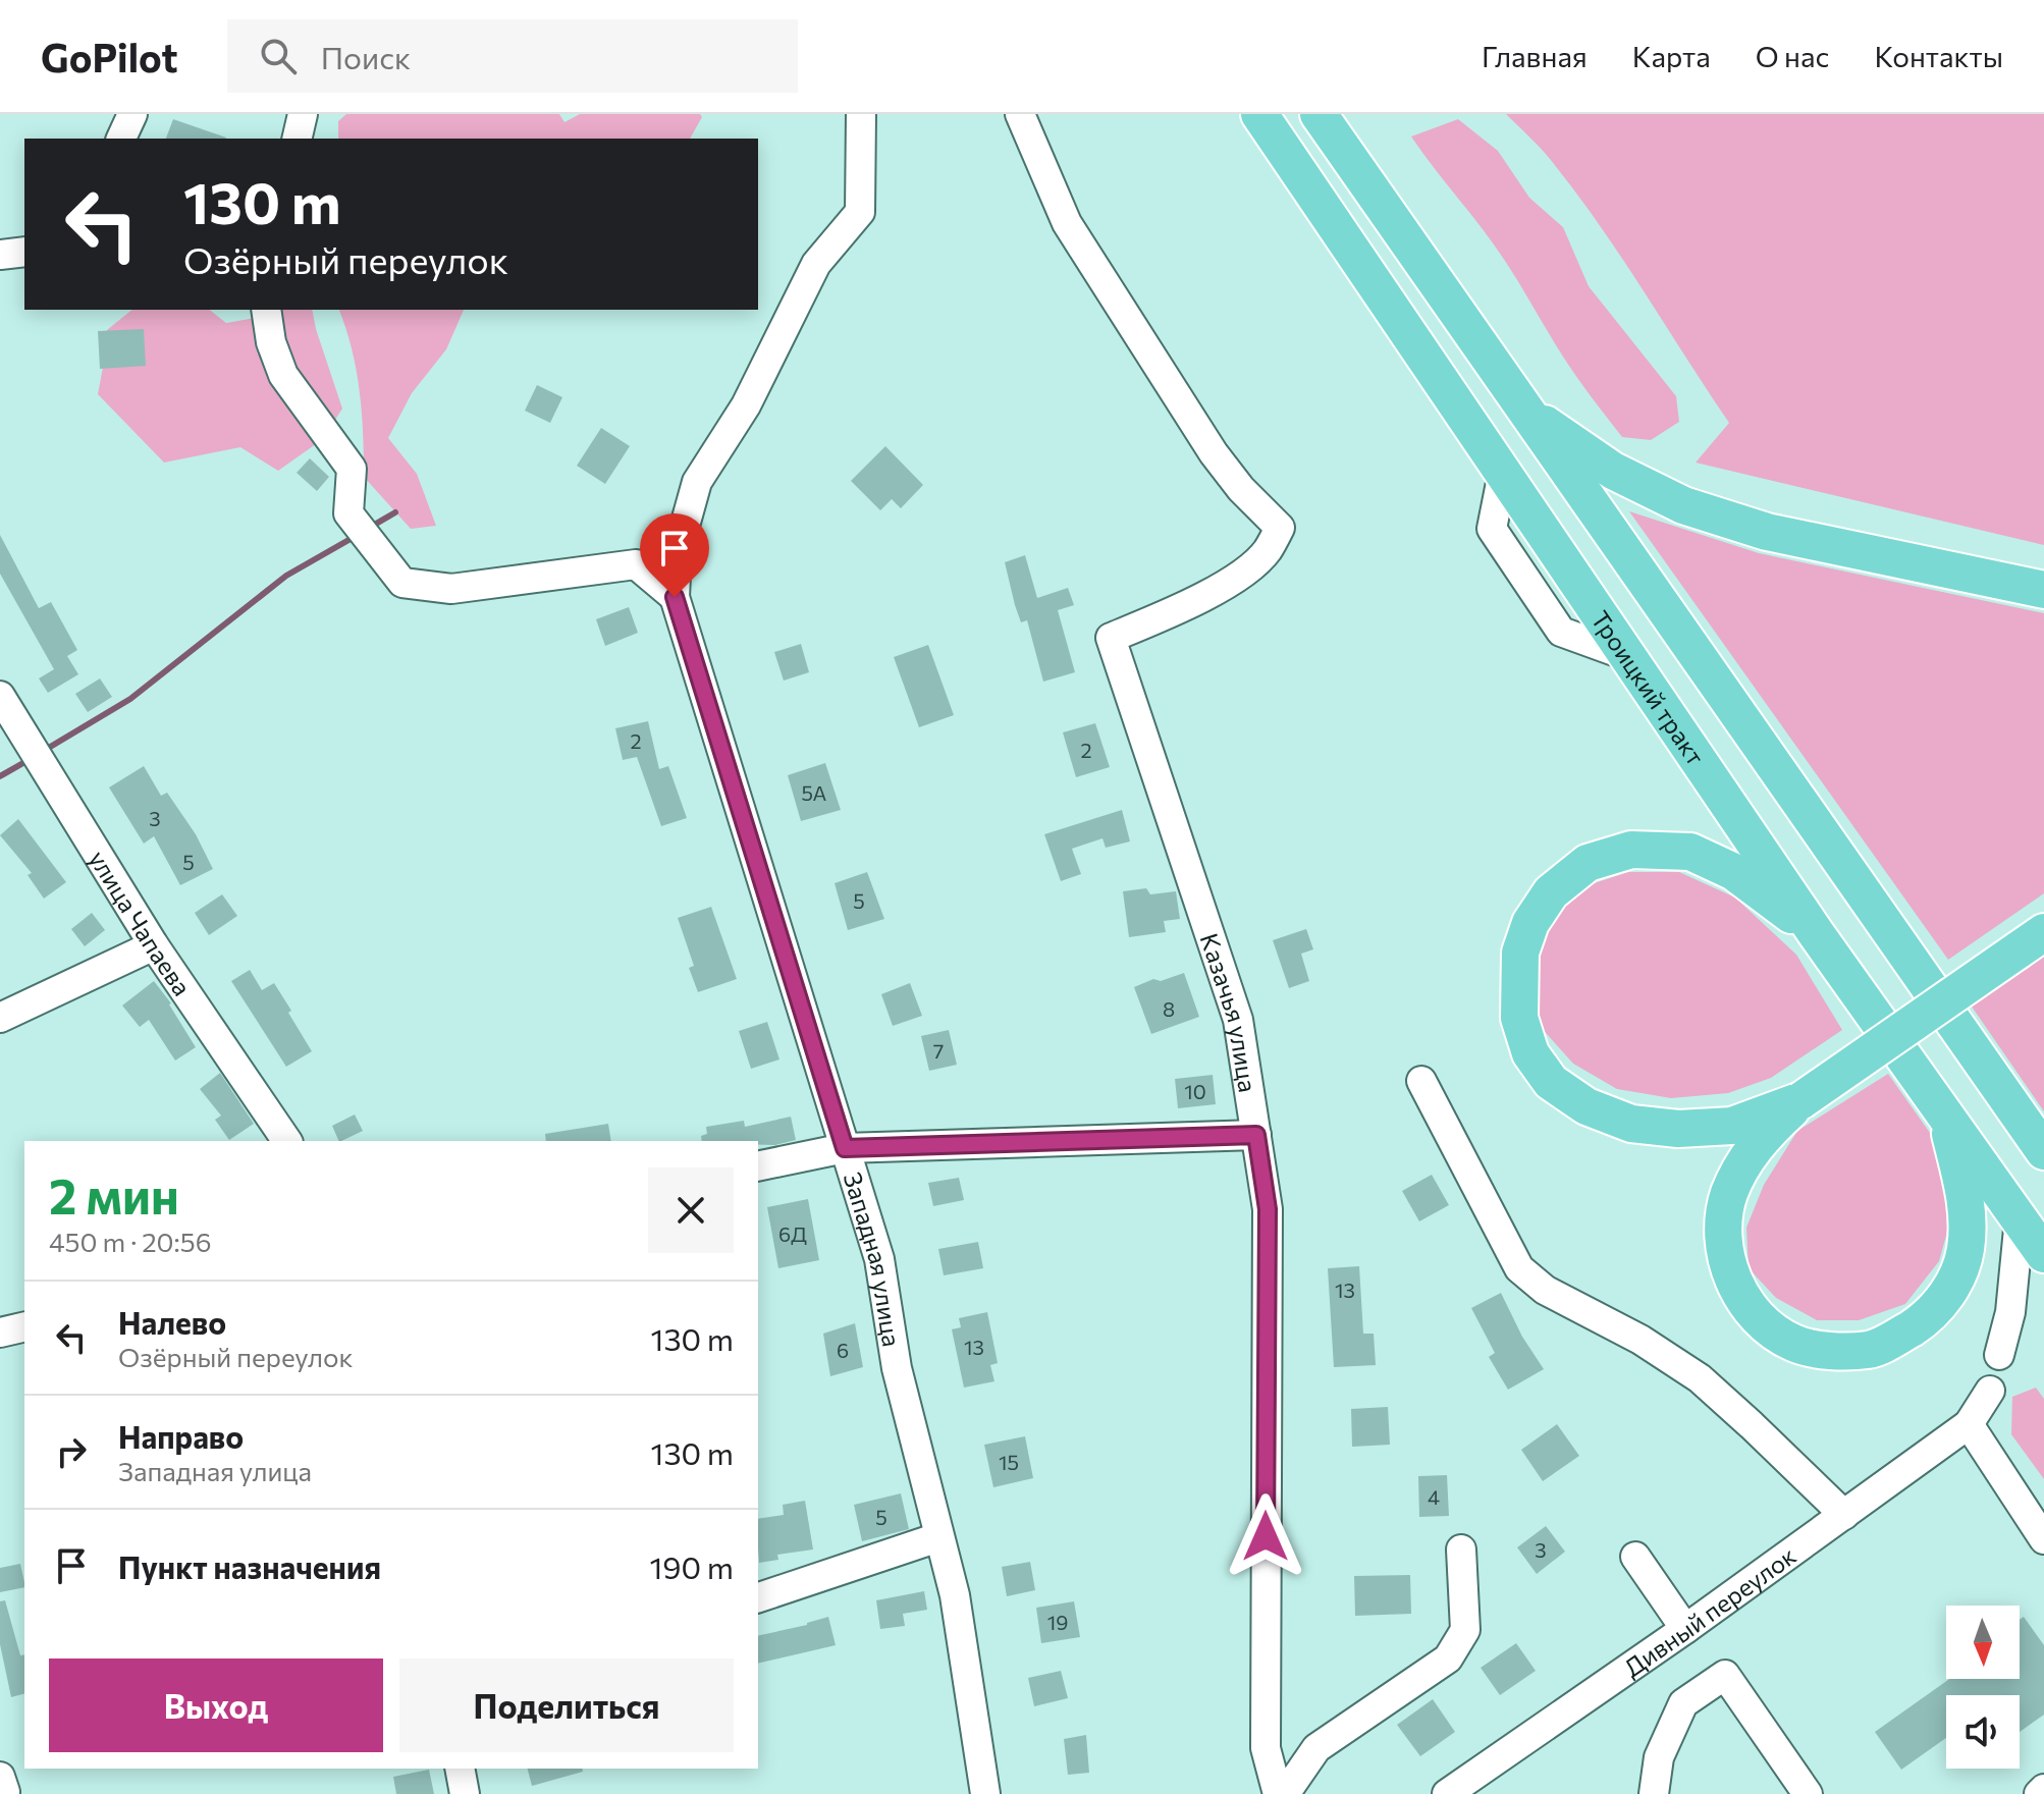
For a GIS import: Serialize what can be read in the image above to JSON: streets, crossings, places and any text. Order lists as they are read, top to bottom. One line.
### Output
{"streets":{"main road":["Троицкий тракт"],"street":["улица Чапаева","Казачья улица","Западная улица","Дивный переулок"]},"house_numbers":["2","2","5А","3","5","5","8","7","10","6Д","13","13","6","15","4","5","3","19"],"north":"bottom","page":{"header":"GoPilot","search":"Поиск","nav":["Главная","Карта","О нас","Контакты"],"turn":["130 m","Озёрный переулок"],"heading":["2 мин","450 m · 20:56"],"list":[{"name":"Налево","note":"Озёрный переулок","value":"130 m"},{"name":"Направо","note":"Западная улица","value":"130 m"},{"name":"Пункт назначения","value":"190 m"}],"buttons":["Выход","Поделиться"]}}
